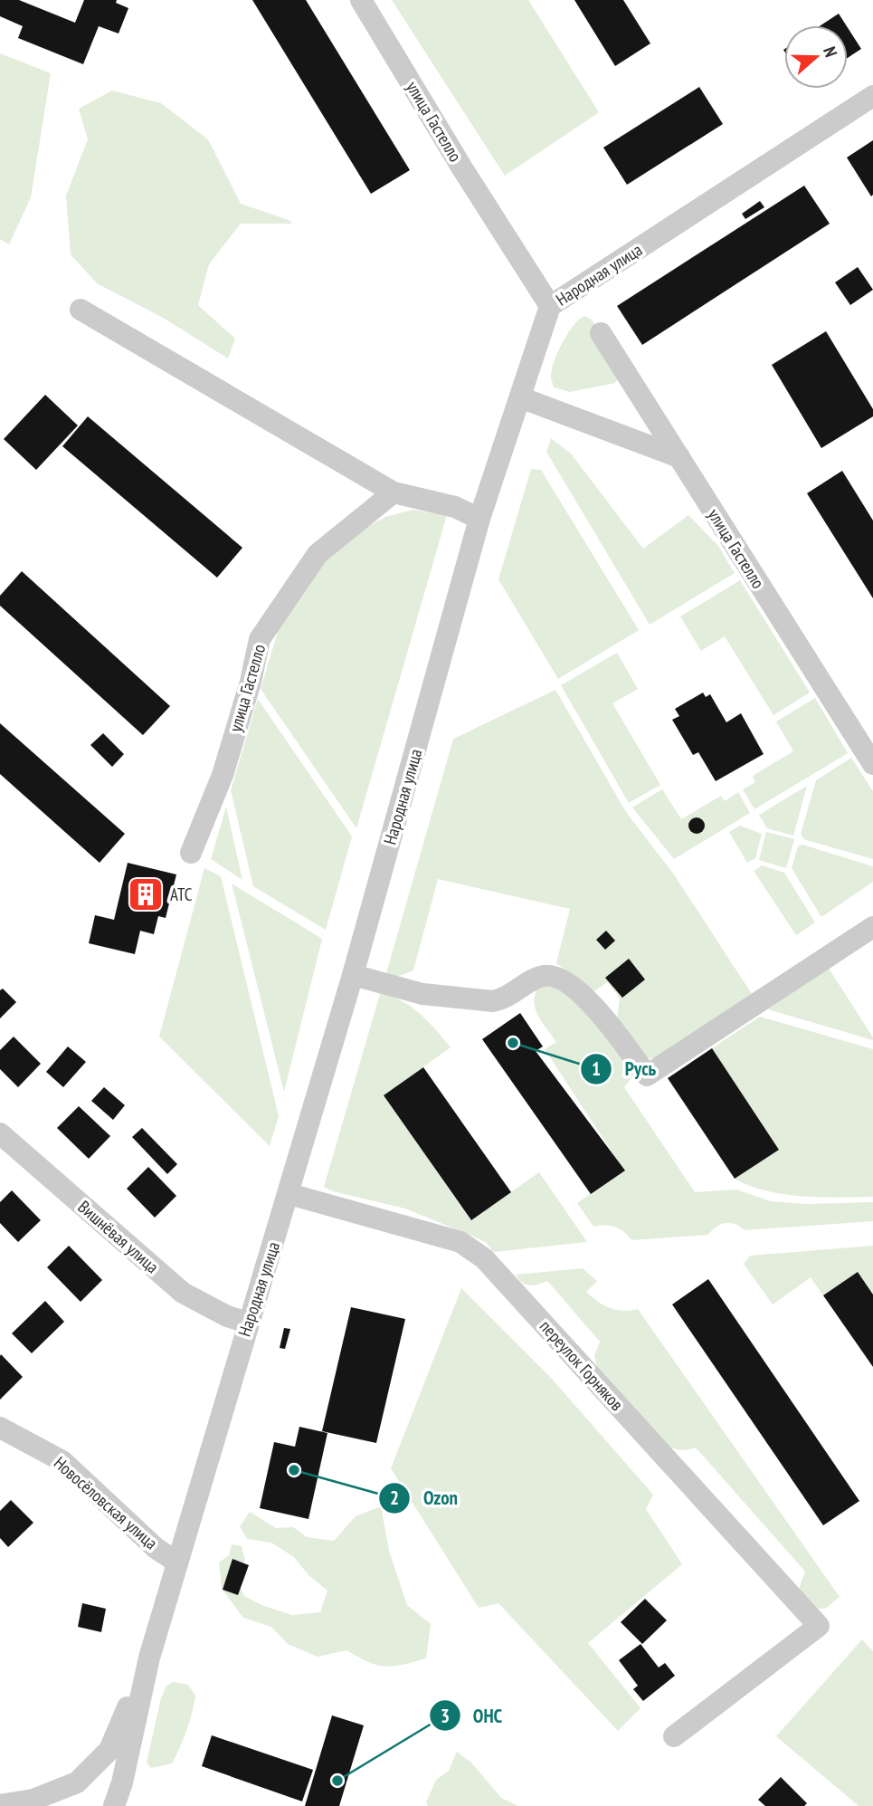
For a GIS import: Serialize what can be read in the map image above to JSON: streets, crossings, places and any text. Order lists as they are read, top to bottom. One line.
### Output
{"streets":{"street":["улица Гастелло","Народная улица","Вишнёвая улица","переулок Горняков","Новосёловская улица"]},"crossings":[["улица Гастелло","Народная улица"],["Народная улица","Вишнёвая улица"],["Народная улица","переулок Горняков"],["Народная улица","Новосёловская улица"]],"places":{"building":["АТС"],"other":["Русь","Ozon","ОНС"]},"north":"right"}
